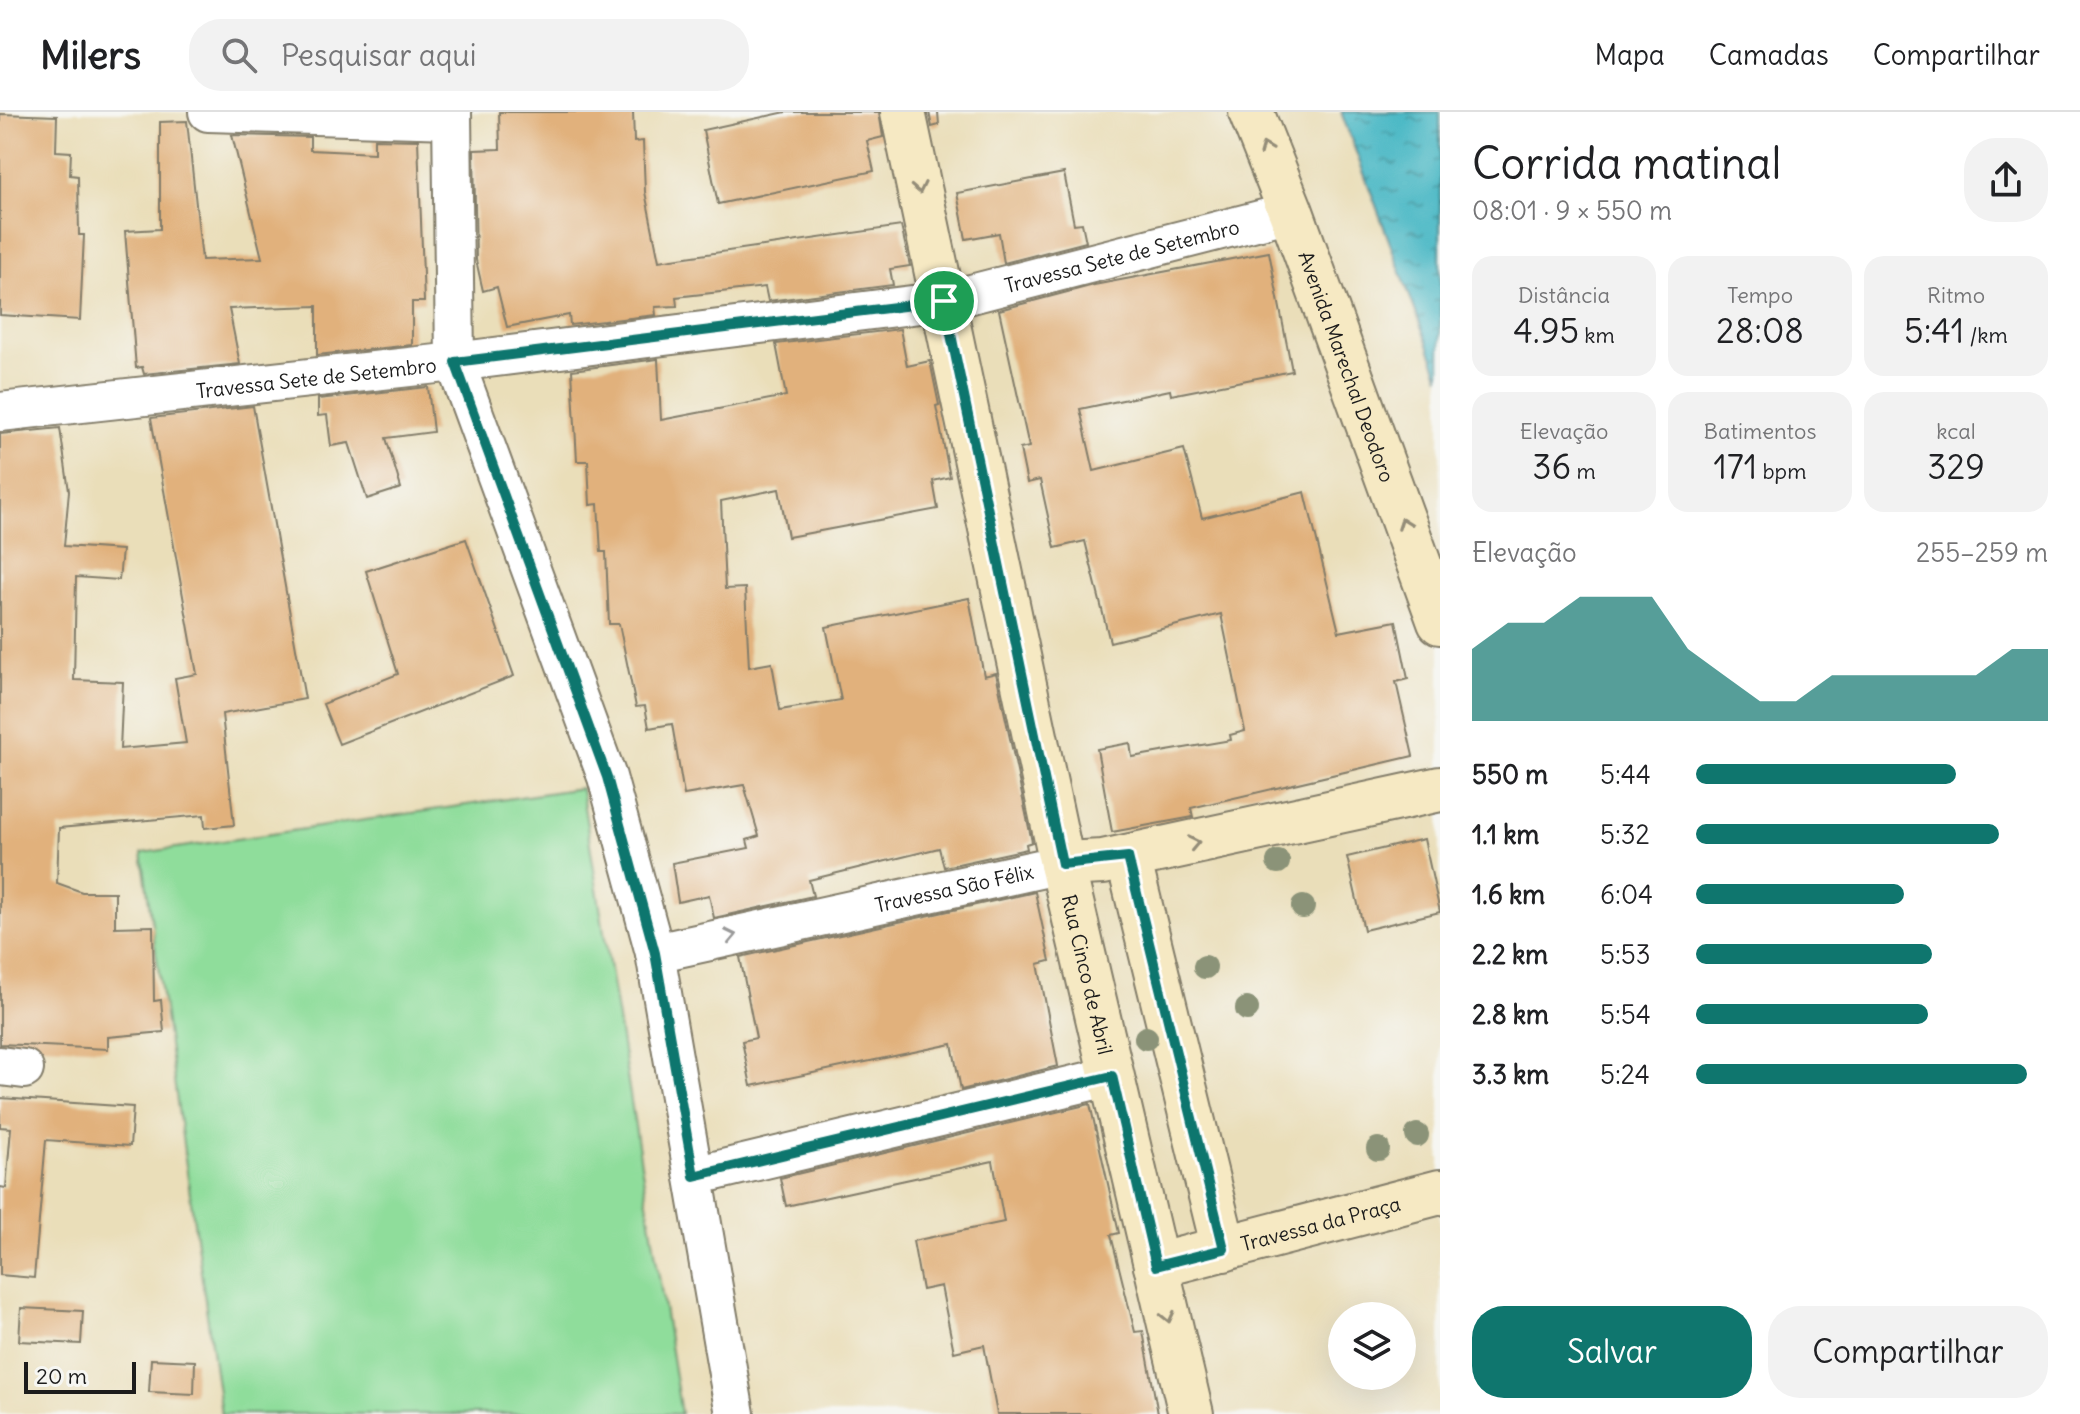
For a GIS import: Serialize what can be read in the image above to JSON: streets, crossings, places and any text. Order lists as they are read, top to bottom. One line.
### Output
{"streets":{"street":["Travessa Sete de Setembro","Avenida Marechal Deodoro","Travessa São Félix","Rua Cinco de Abril","Travessa da Praça"]},"crossings":[["Travessa Sete de Setembro","Avenida Marechal Deodoro"],["Travessa Sete de Setembro","Rua Cinco de Abril"],["Travessa São Félix","Rua Cinco de Abril"],["Rua Cinco de Abril","Travessa da Praça"]],"one_way":["Avenida Marechal Deodoro"],"scale_bar":"20 m","page":{"header":"Milers","search":"Pesquisar aqui","nav":["Mapa","Camadas","Compartilhar"],"heading":["Corrida matinal","08:01 · 9 × 550 m"],"stats":[["Distância","4.95 km"],["Tempo","28:08"],["Ritmo","5:41 /km"],["Elevação","36 m"],["Batimentos","171 bpm"],["kcal","329"]],"chart":["Elevação","255–259 m"],"list":[{"name":"550 m","note":"5:44"},{"name":"1.1 km","note":"5:32"},{"name":"1.6 km","note":"6:04"},{"name":"2.2 km","note":"5:53"},{"name":"2.8 km","note":"5:54"},{"name":"3.3 km","note":"5:24"}],"buttons":["Salvar","Compartilhar"],"scale":"20 m"}}
